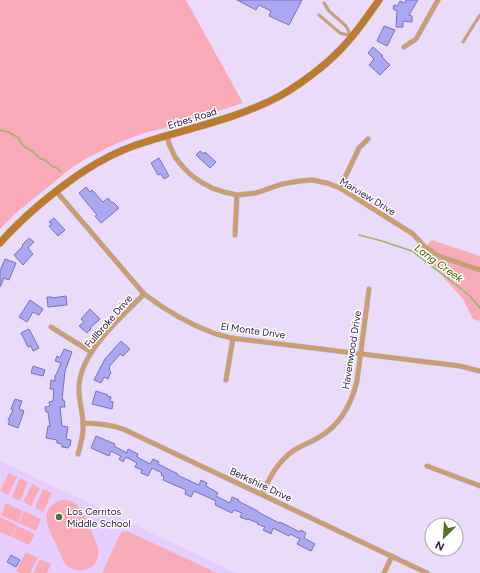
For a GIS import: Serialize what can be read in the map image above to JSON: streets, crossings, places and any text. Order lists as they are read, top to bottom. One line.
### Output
{"streets":{"main road":["Erbes Road"],"street":["Marview Drive","Fullbroke Drive","El Monte Drive","Havenwood Drive","Berkshire Drive"]},"crossings":[["Erbes Road","Marview Drive"],["Erbes Road","El Monte Drive"],["Fullbroke Drive","El Monte Drive"],["Fullbroke Drive","Berkshire Drive"],["El Monte Drive","Havenwood Drive"],["Havenwood Drive","Berkshire Drive"]],"water":["Lang Creek"],"places":["Los Cerritos Middle School"],"north":"bottom left"}
